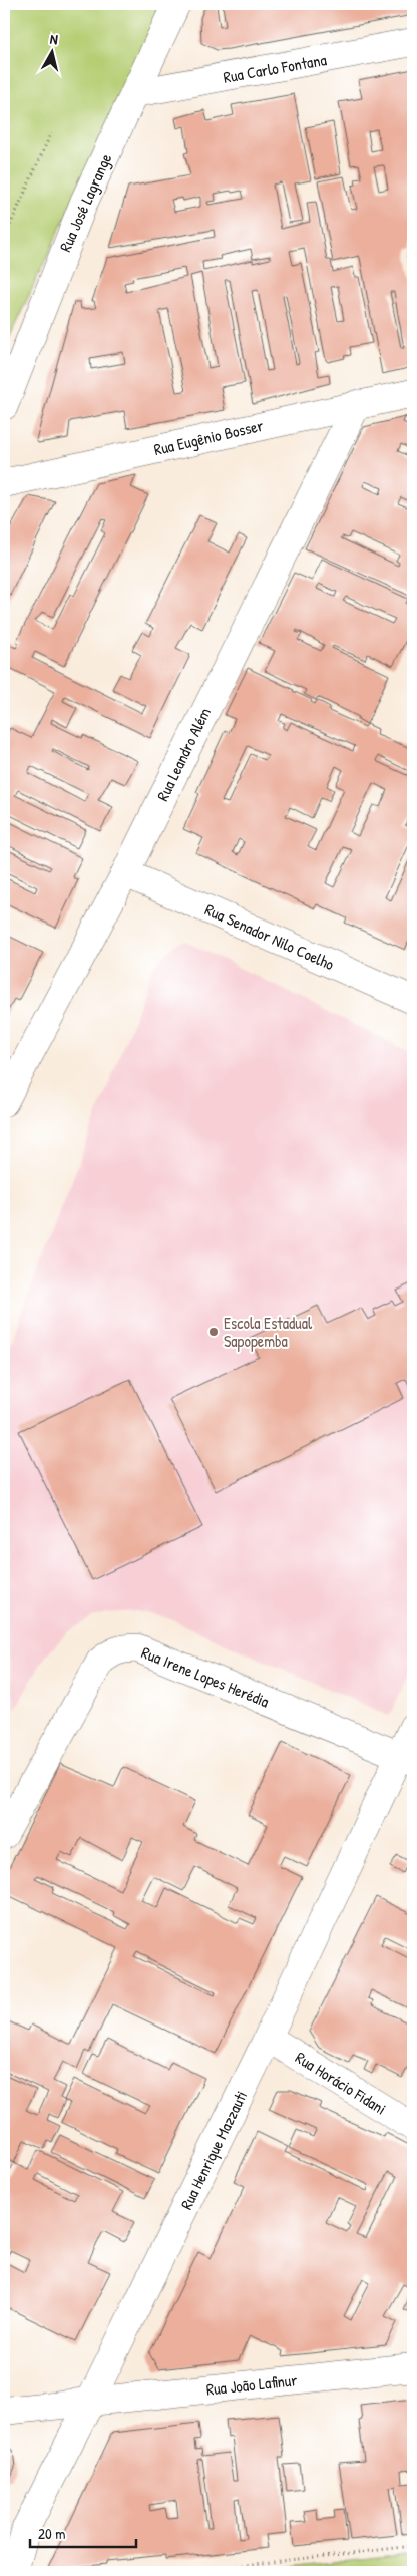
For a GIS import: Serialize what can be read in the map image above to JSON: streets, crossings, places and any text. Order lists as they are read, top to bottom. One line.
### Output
{"streets":{"street":["Rua Carlo Fontana","Rua José Lagrange","Rua Eugênio Bosser","Rua Leandro Além","Rua Senador Nilo Coelho","Rua Irene Lopes Herédia","Rua Horácio Fidani","Rua Henrique Mazzauti","Rua João Lafinur"]},"crossings":[["Rua Carlo Fontana","Rua José Lagrange"],["Rua Eugênio Bosser","Rua Leandro Além"],["Rua Leandro Além","Rua Senador Nilo Coelho"],["Rua Irene Lopes Herédia","Rua Henrique Mazzauti"],["Rua Horácio Fidani","Rua Henrique Mazzauti"],["Rua Henrique Mazzauti","Rua João Lafinur"]],"places":["Escola Estadual Sapopemba"],"scale_bar":"20 m","north":"top"}
